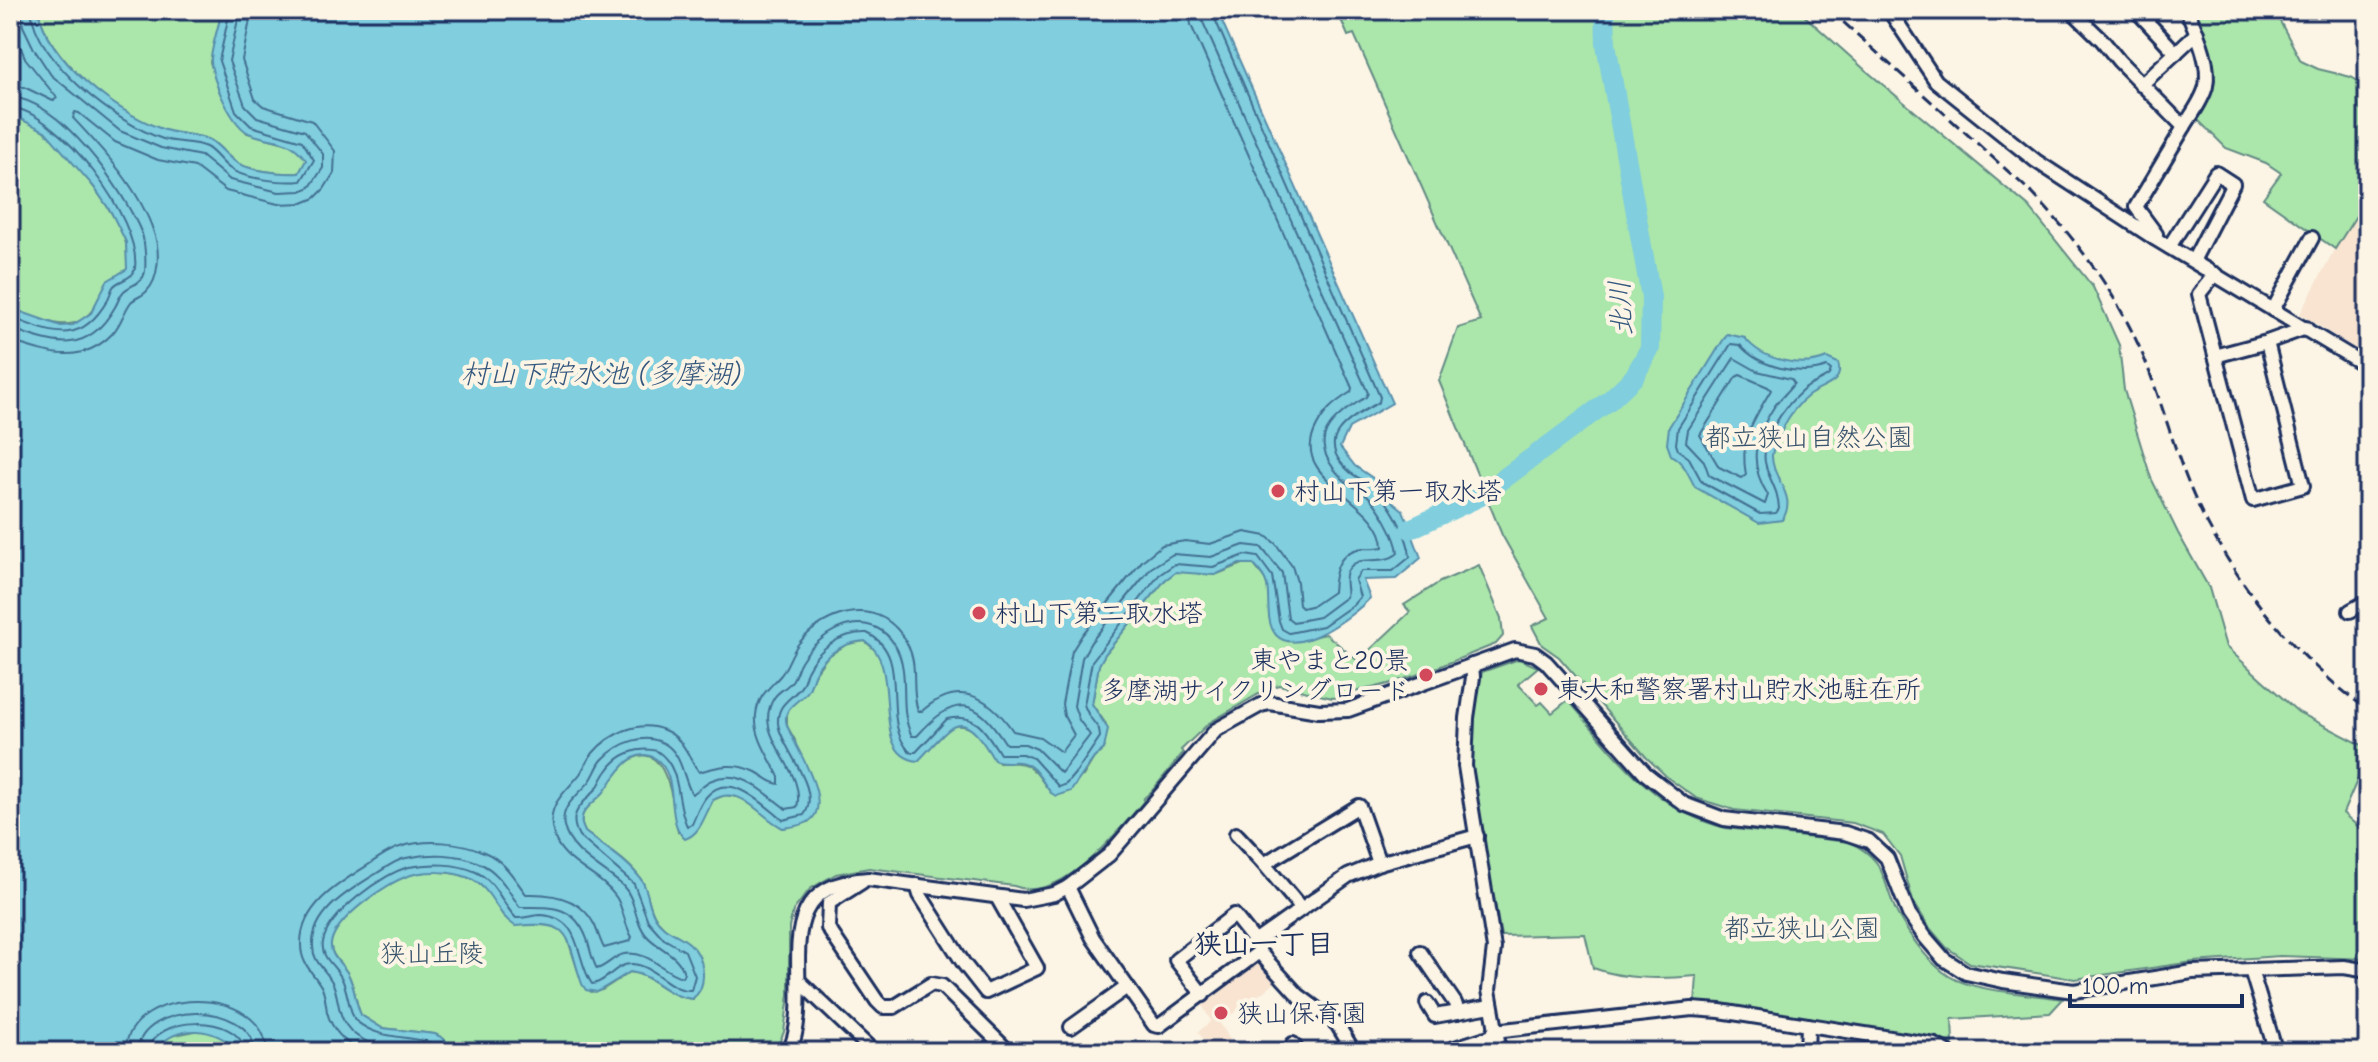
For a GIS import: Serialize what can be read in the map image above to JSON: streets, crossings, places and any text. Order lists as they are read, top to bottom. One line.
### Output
{"districts":["狭山一丁目"],"water":["北川","村山下貯水池 (多摩湖)"],"parks":["都立狭山自然公園","都立狭山公園","狭山丘陵"],"places":["村山下第一取水塔","村山下第二取水塔","東やまと20景 多摩湖サイクリングロード","東大和警察署村山貯水池駐在所","狭山保育園"],"scale_bar":"100 m"}
